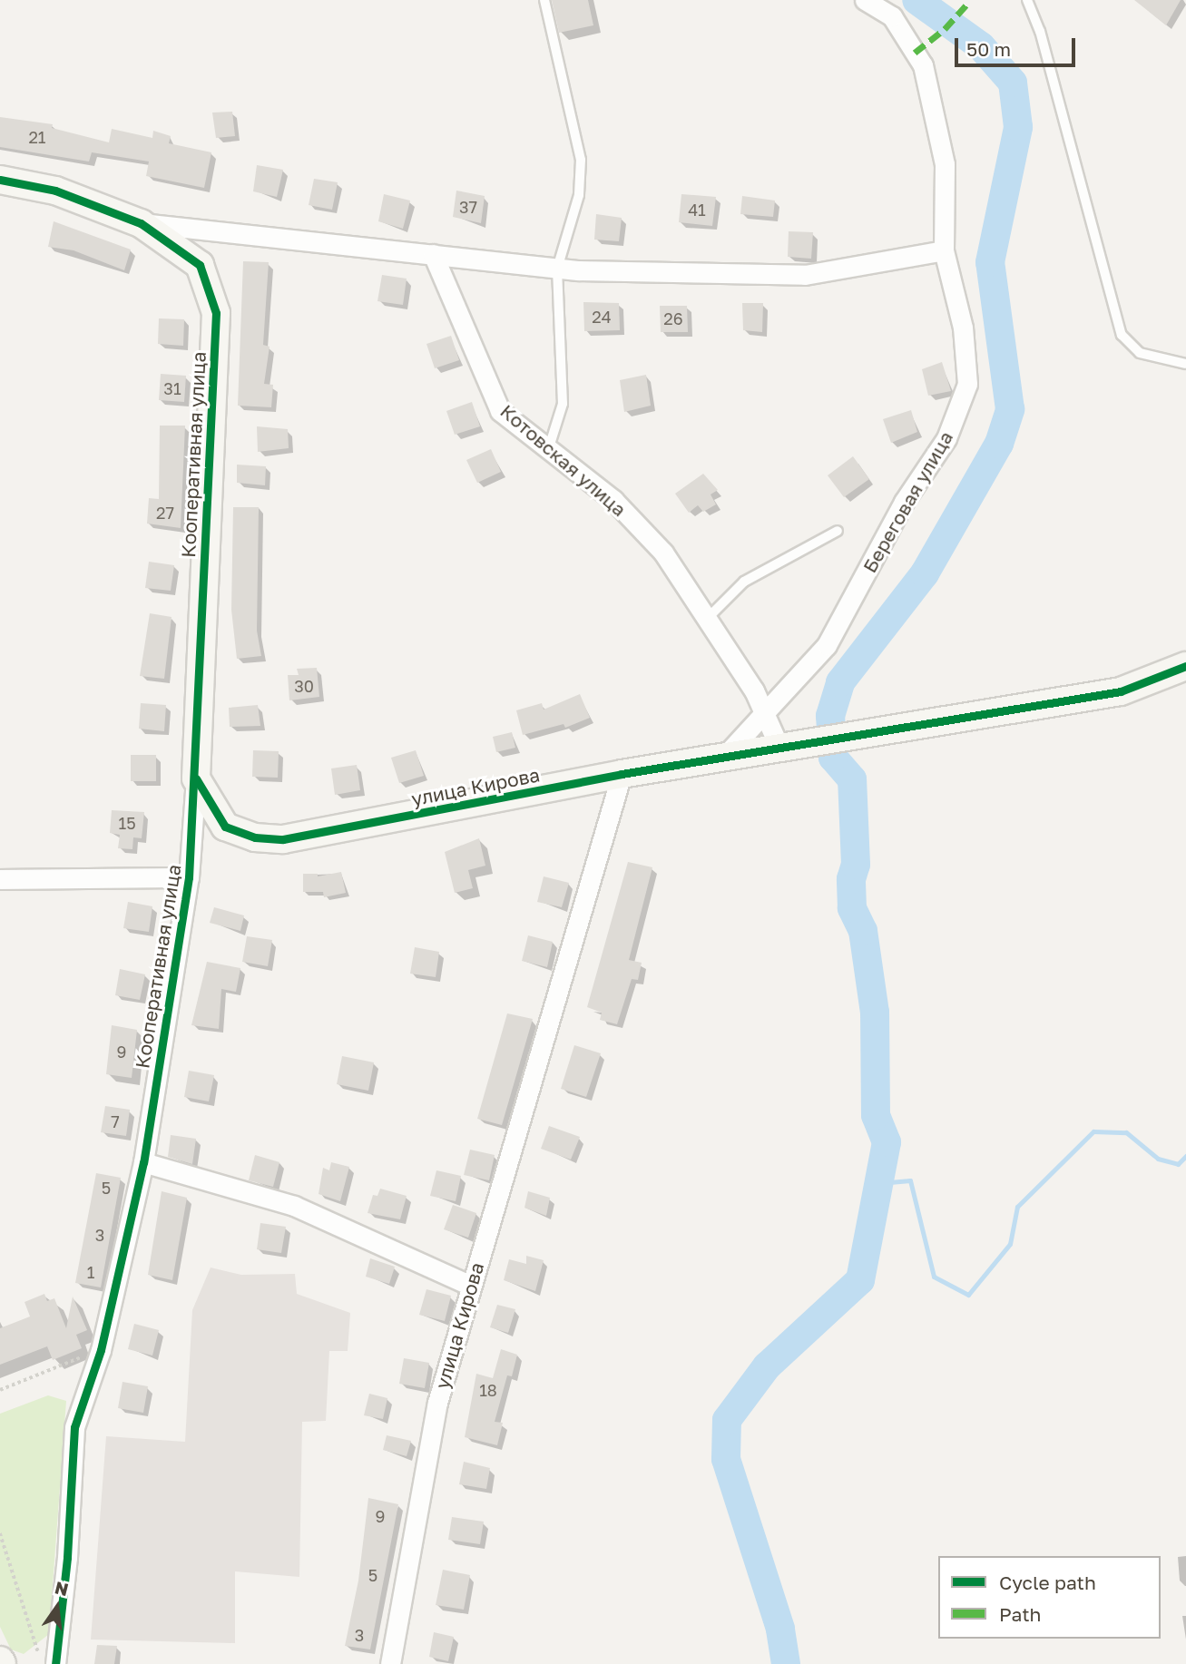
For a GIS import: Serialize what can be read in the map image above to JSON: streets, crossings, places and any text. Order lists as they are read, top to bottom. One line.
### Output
{"streets":{"street":["Кооперативная улица","Котовская улица","Береговая улица","улица Кирова"]},"crossings":[["Кооперативная улица","улица Кирова"],["Котовская улица","Береговая улица"],["Котовская улица","улица Кирова"],["Береговая улица","улица Кирова"]],"house_numbers":["21","37","41","24","26","31","27","30","15","9","7","5","3","1","18","9","5","3"],"legend":["Cycle path","Path"],"scale_bar":"50 m","north":"top"}
